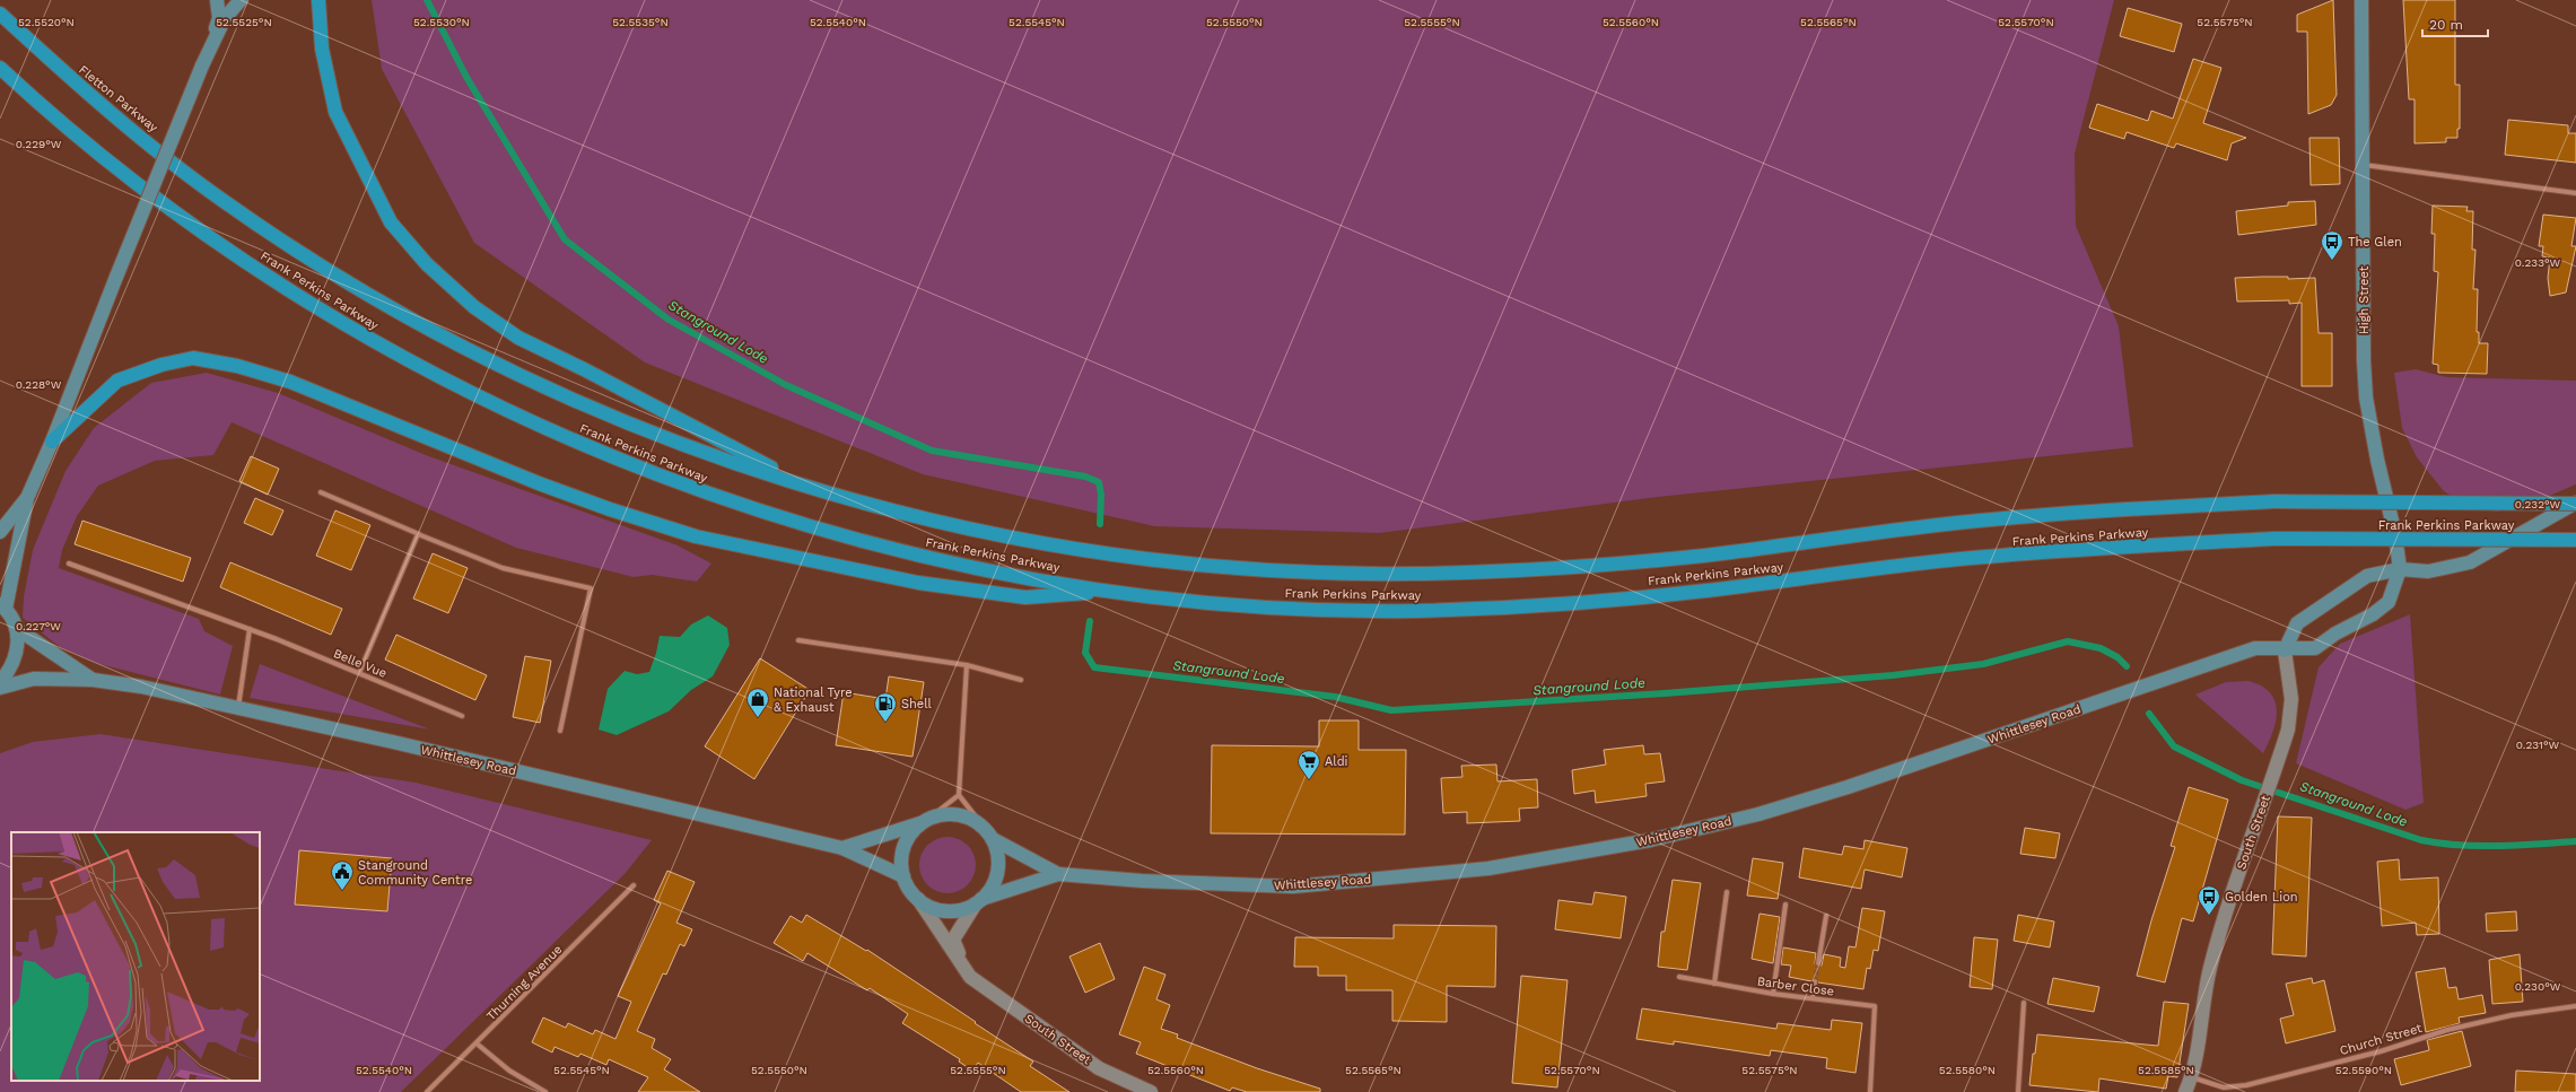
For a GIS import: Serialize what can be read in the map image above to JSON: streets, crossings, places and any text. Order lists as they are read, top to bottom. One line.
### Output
{"streets":{"highway":["Fletton Parkway","Frank Perkins Parkway"],"main road":["High Street","Whittlesey Road"],"street":["Belle Vue","South Street","Thurning Avenue","Barber Close","Church Street"]},"crossings":[["Fletton Parkway","Frank Perkins Parkway"],["High Street","Whittlesey Road"],["Whittlesey Road","South Street"],["South Street","Church Street"]],"water":["Stanground Lode"],"places":{"bus stop":["The Glen","Golden Lion"],"shop":["National Tyre & Exhaust"],"fuel station":["Shell"],"supermarket":["Aldi"],"public building":["Stanground Community Centre"]},"scale_bar":"20 m","coordinates":["52.5520°N","52.5525°N","52.5530°N","52.5535°N","52.5540°N","52.5545°N","52.5550°N","52.5555°N","52.5560°N","52.5565°N","52.5570°N","52.5575°N","0.229°W","0.233°W","0.228°W","0.232°W","0.227°W","0.231°W","0.230°W","52.5580°N","52.5585°N","52.5590°N"]}
